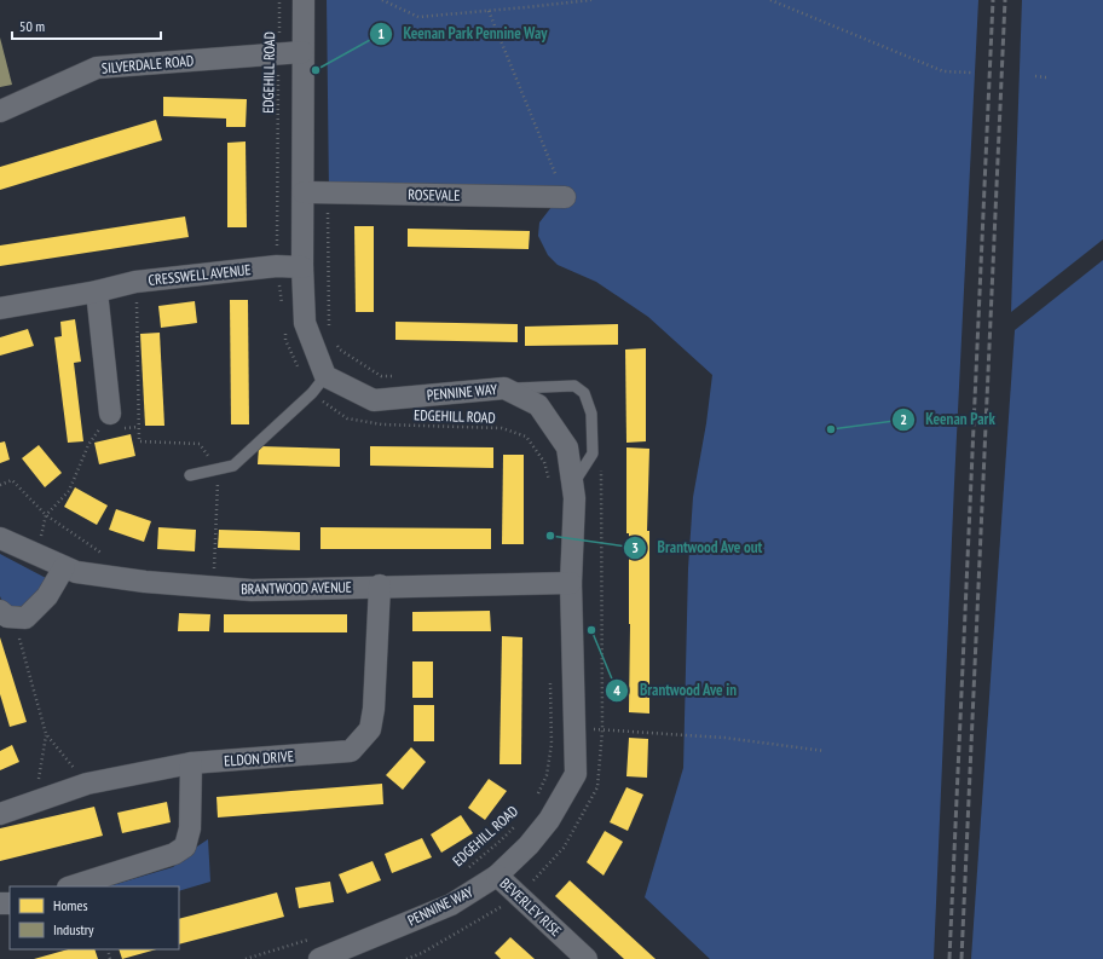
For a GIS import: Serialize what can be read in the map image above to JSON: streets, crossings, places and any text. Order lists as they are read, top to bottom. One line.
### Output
{"streets":{"street":["SILVERDALE ROAD","ROSEVALE","CRESSWELL AVENUE","PENNINE WAY","BRANTWOOD AVENUE","ELDON DRIVE","BEVERLEY RISE"],"path":["EDGEHILL ROAD"]},"crossings":[["SILVERDALE ROAD","EDGEHILL ROAD"],["EDGEHILL ROAD","CRESSWELL AVENUE"],["PENNINE WAY","BRANTWOOD AVENUE"],["PENNINE WAY","BEVERLEY RISE"],["BRANTWOOD AVENUE","ELDON DRIVE"]],"places":["Keenan Park Pennine Way","Keenan Park","Brantwood Ave out","Brantwood Ave in"],"legend":["Homes","Industry"],"scale_bar":"50 m"}
